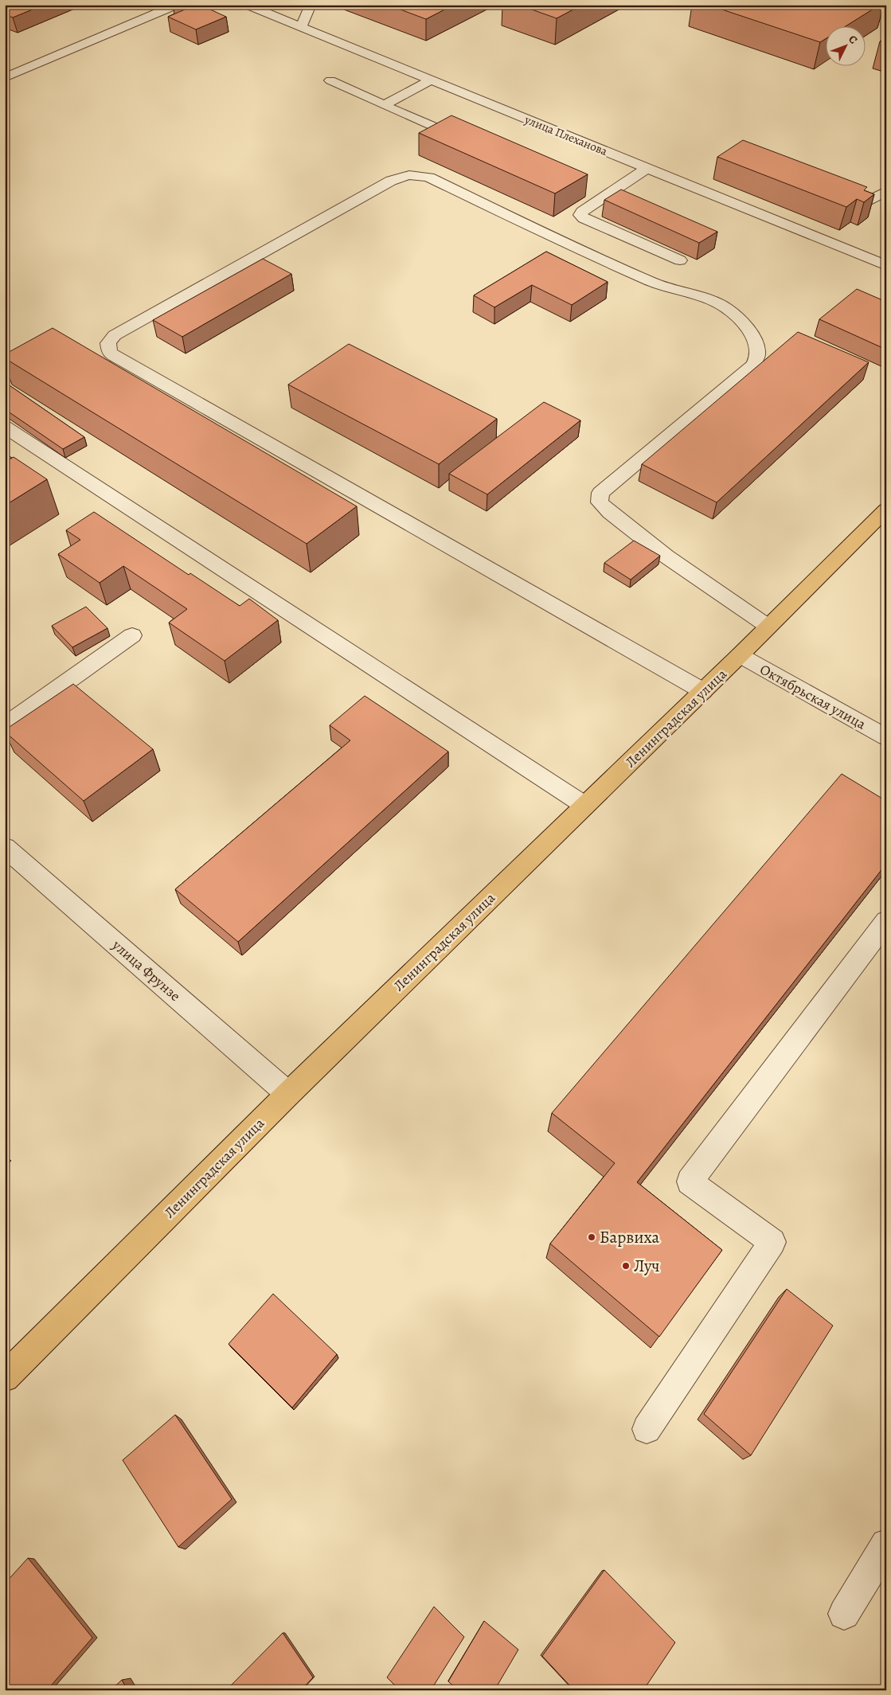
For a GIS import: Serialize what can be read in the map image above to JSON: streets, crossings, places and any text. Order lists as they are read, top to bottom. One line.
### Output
{"streets":{"highway":["Ленинградская улица"],"street":["улица Плеханова","Октябрьская улица","улица Фрунзе"]},"crossings":[["Октябрьская улица","Ленинградская улица"],["Ленинградская улица","улица Фрунзе"]],"places":["Барвиха","Луч"],"north":"top right"}
